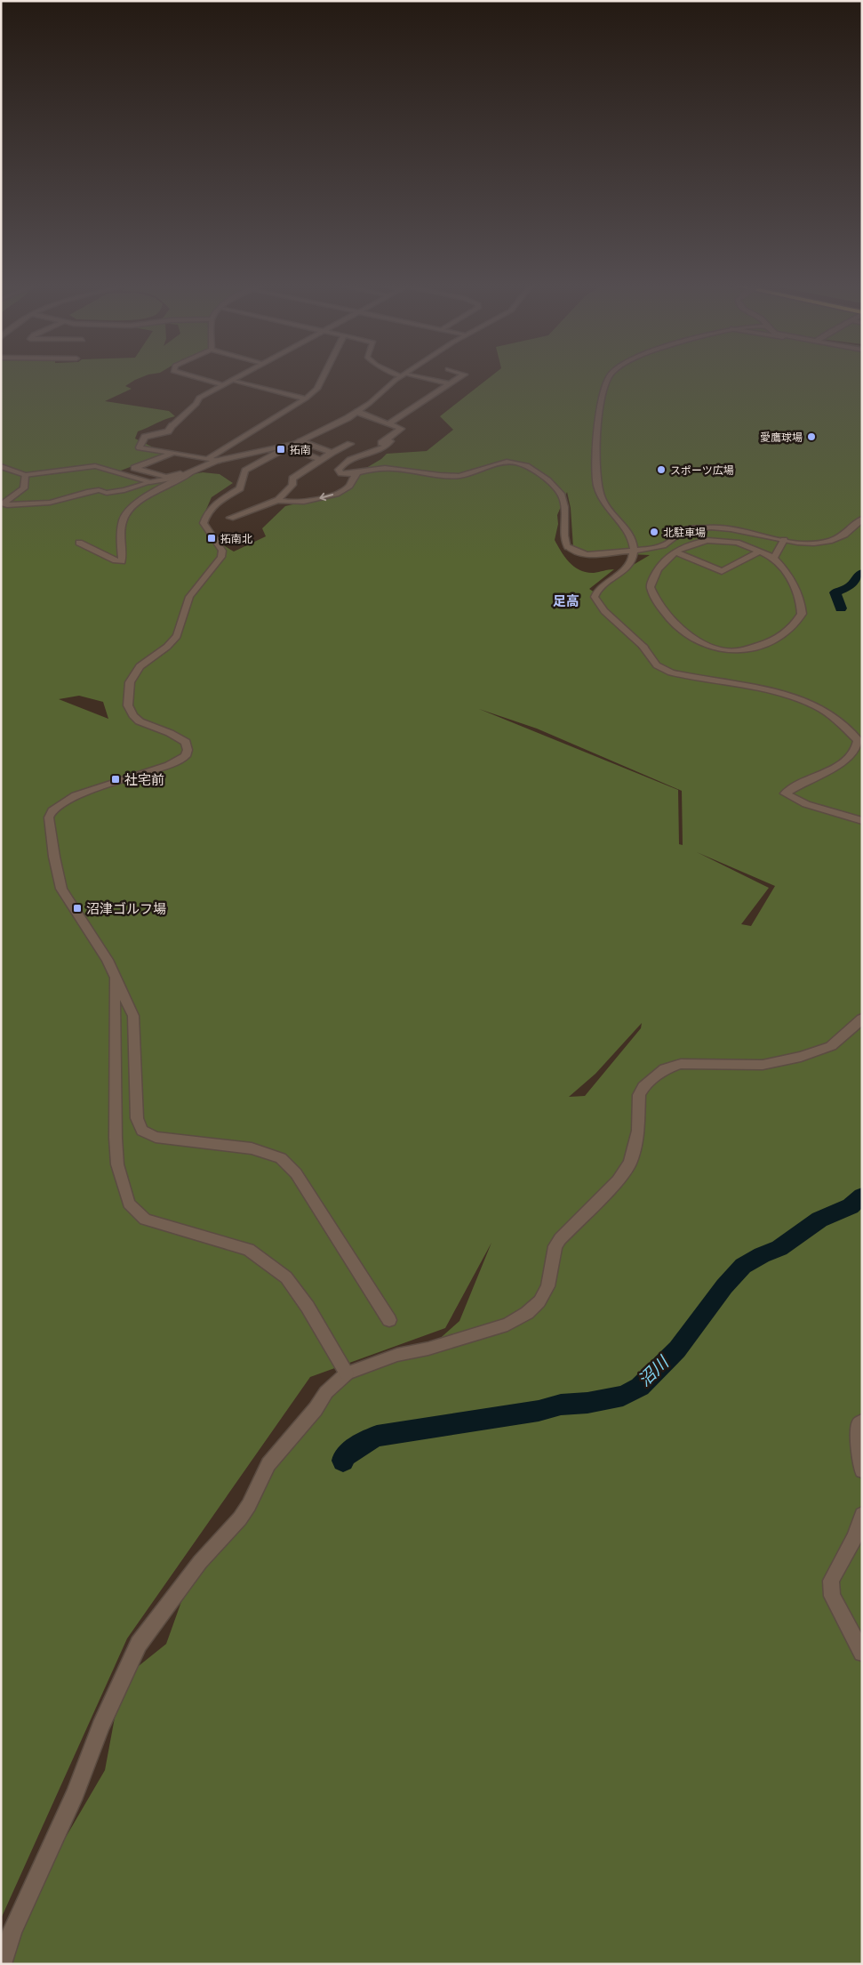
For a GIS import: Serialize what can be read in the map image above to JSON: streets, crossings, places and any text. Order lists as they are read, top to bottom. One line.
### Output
{"districts":["足高"],"water":["沼川"],"places":{"other":["愛鷹球場","スポーツ広場","北駐車場"],"transit":["拓南","拓南北","社宅前","沼津ゴルフ場"]}}
